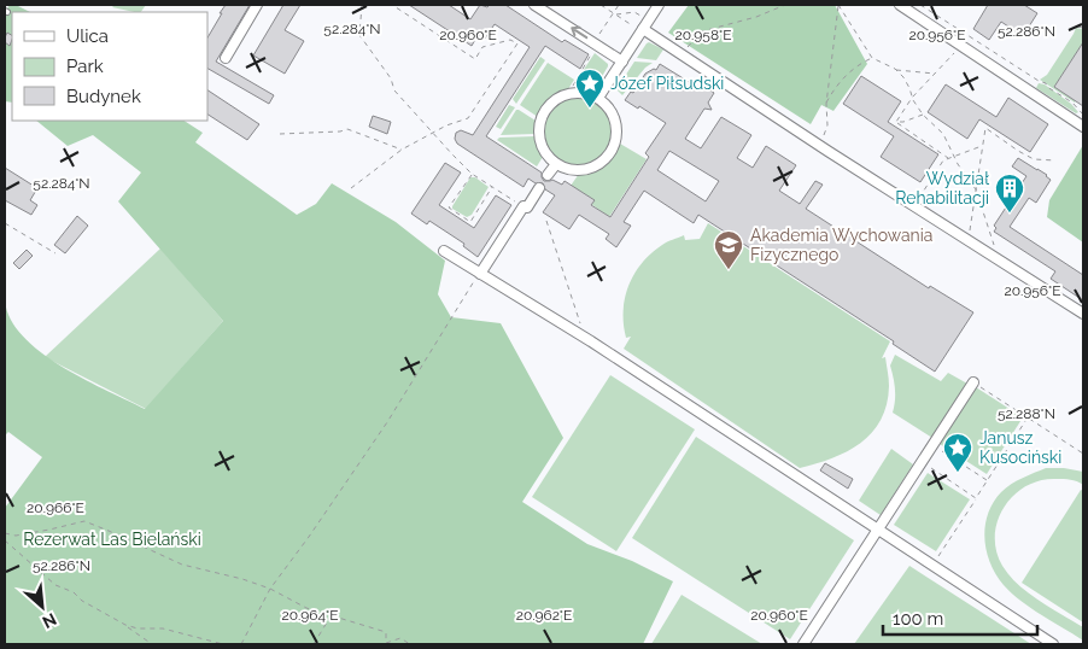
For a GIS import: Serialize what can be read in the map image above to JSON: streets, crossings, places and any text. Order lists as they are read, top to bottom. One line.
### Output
{"parks":["Rezerwat Las Bielański"],"places":{"place":["Józef Piłsudski","Janusz Kusociński"],"building":["Wydział Rehabilitacji"],"school or university":["Akademia Wychowania Fizycznego"]},"legend":["Ulica","Park","Budynek"],"scale_bar":"100 m","north":"bottom right","coordinates":["52.284°N","52.286°N","20.960°E","20.958°E","20.956°E","52.288°N","20.966°E","20.964°E","20.962°E"]}
